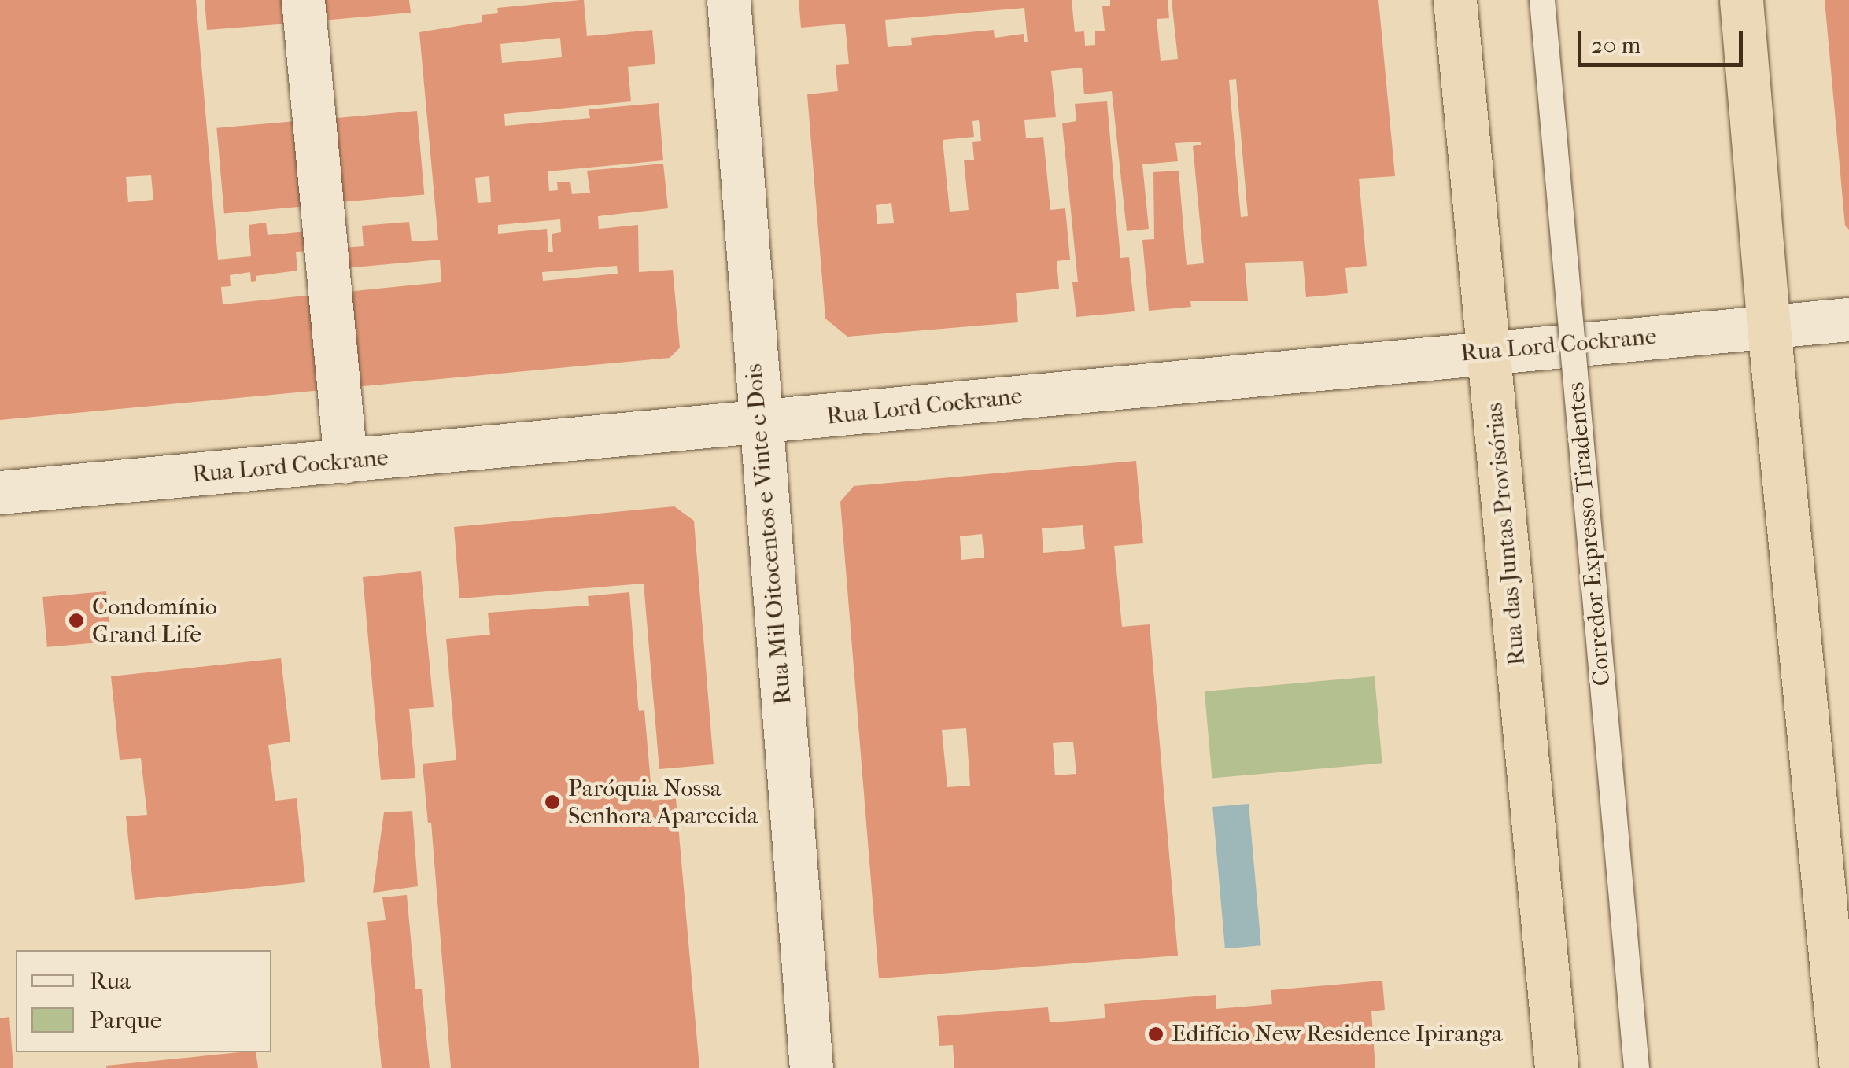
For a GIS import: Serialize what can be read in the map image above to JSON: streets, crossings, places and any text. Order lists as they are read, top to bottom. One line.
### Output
{"streets":{"highway":["Rua das Juntas Provisórias"],"street":["Rua Lord Cockrane","Rua Mil Oitocentos e Vinte e Dois"],"lane":["Corredor Expresso Tiradentes"]},"crossings":[["Rua Lord Cockrane","Rua Mil Oitocentos e Vinte e Dois"],["Rua Lord Cockrane","Rua das Juntas Provisórias"]],"places":["Condomínio Grand Life","Paróquia Nossa Senhora Aparecida","Edifício New Residence Ipiranga"],"legend":["Rua","Parque"],"scale_bar":"20 m"}
